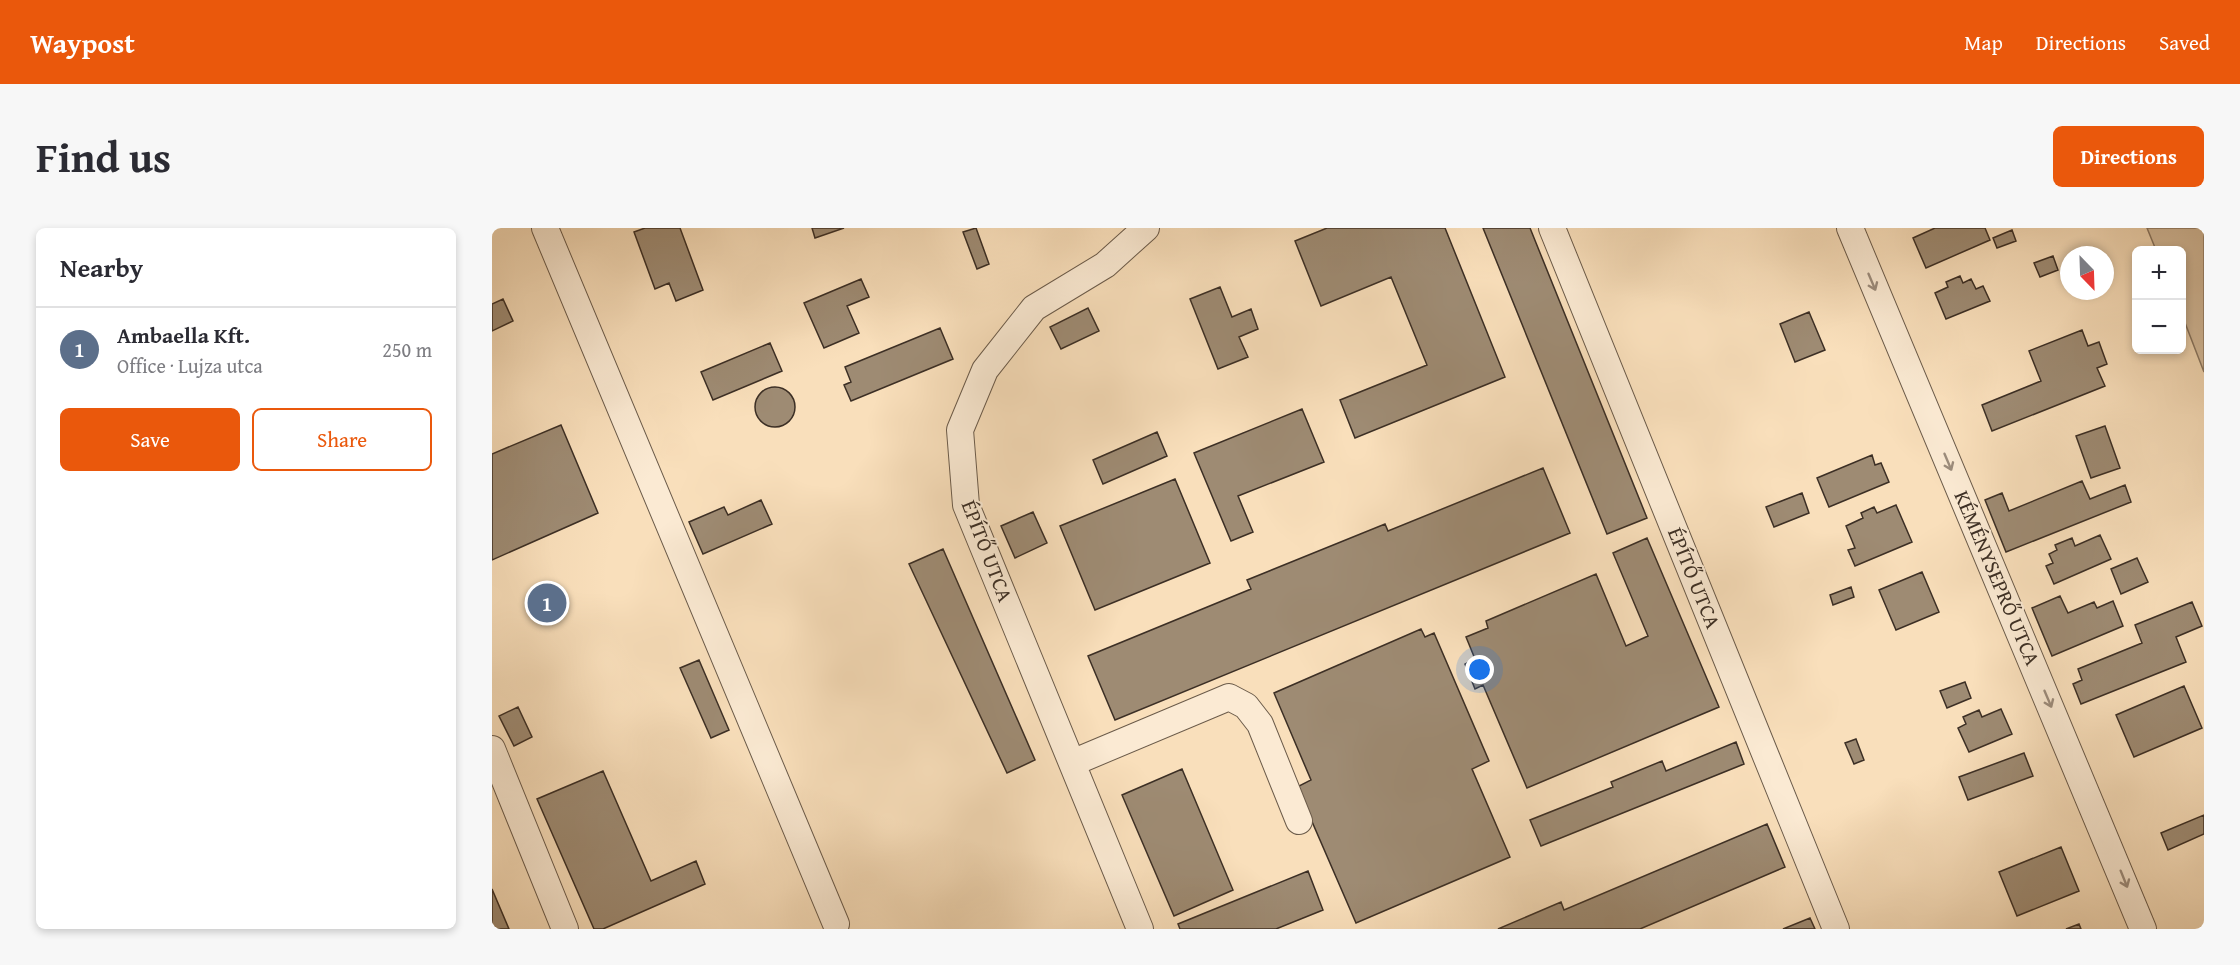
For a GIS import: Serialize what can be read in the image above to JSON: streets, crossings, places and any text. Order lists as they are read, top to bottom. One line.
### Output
{"streets":{"street":["ÉPÍTŐ UTCA","KÉMÉNYSEPRŐ UTCA"]},"one_way":["KÉMÉNYSEPRŐ UTCA"],"north":"bottom right","page":{"header":"Waypost","nav":["Map","Directions","Saved"],"title":"Find us","buttons":["Directions",["Save","Share"]],"heading":"Nearby","map_buttons":["+","−"],"list":[{"mark":"1","name":"Ambaella Kft.","note":"Office · Lujza utca","value":"250 m"}],"pins":"1"}}
